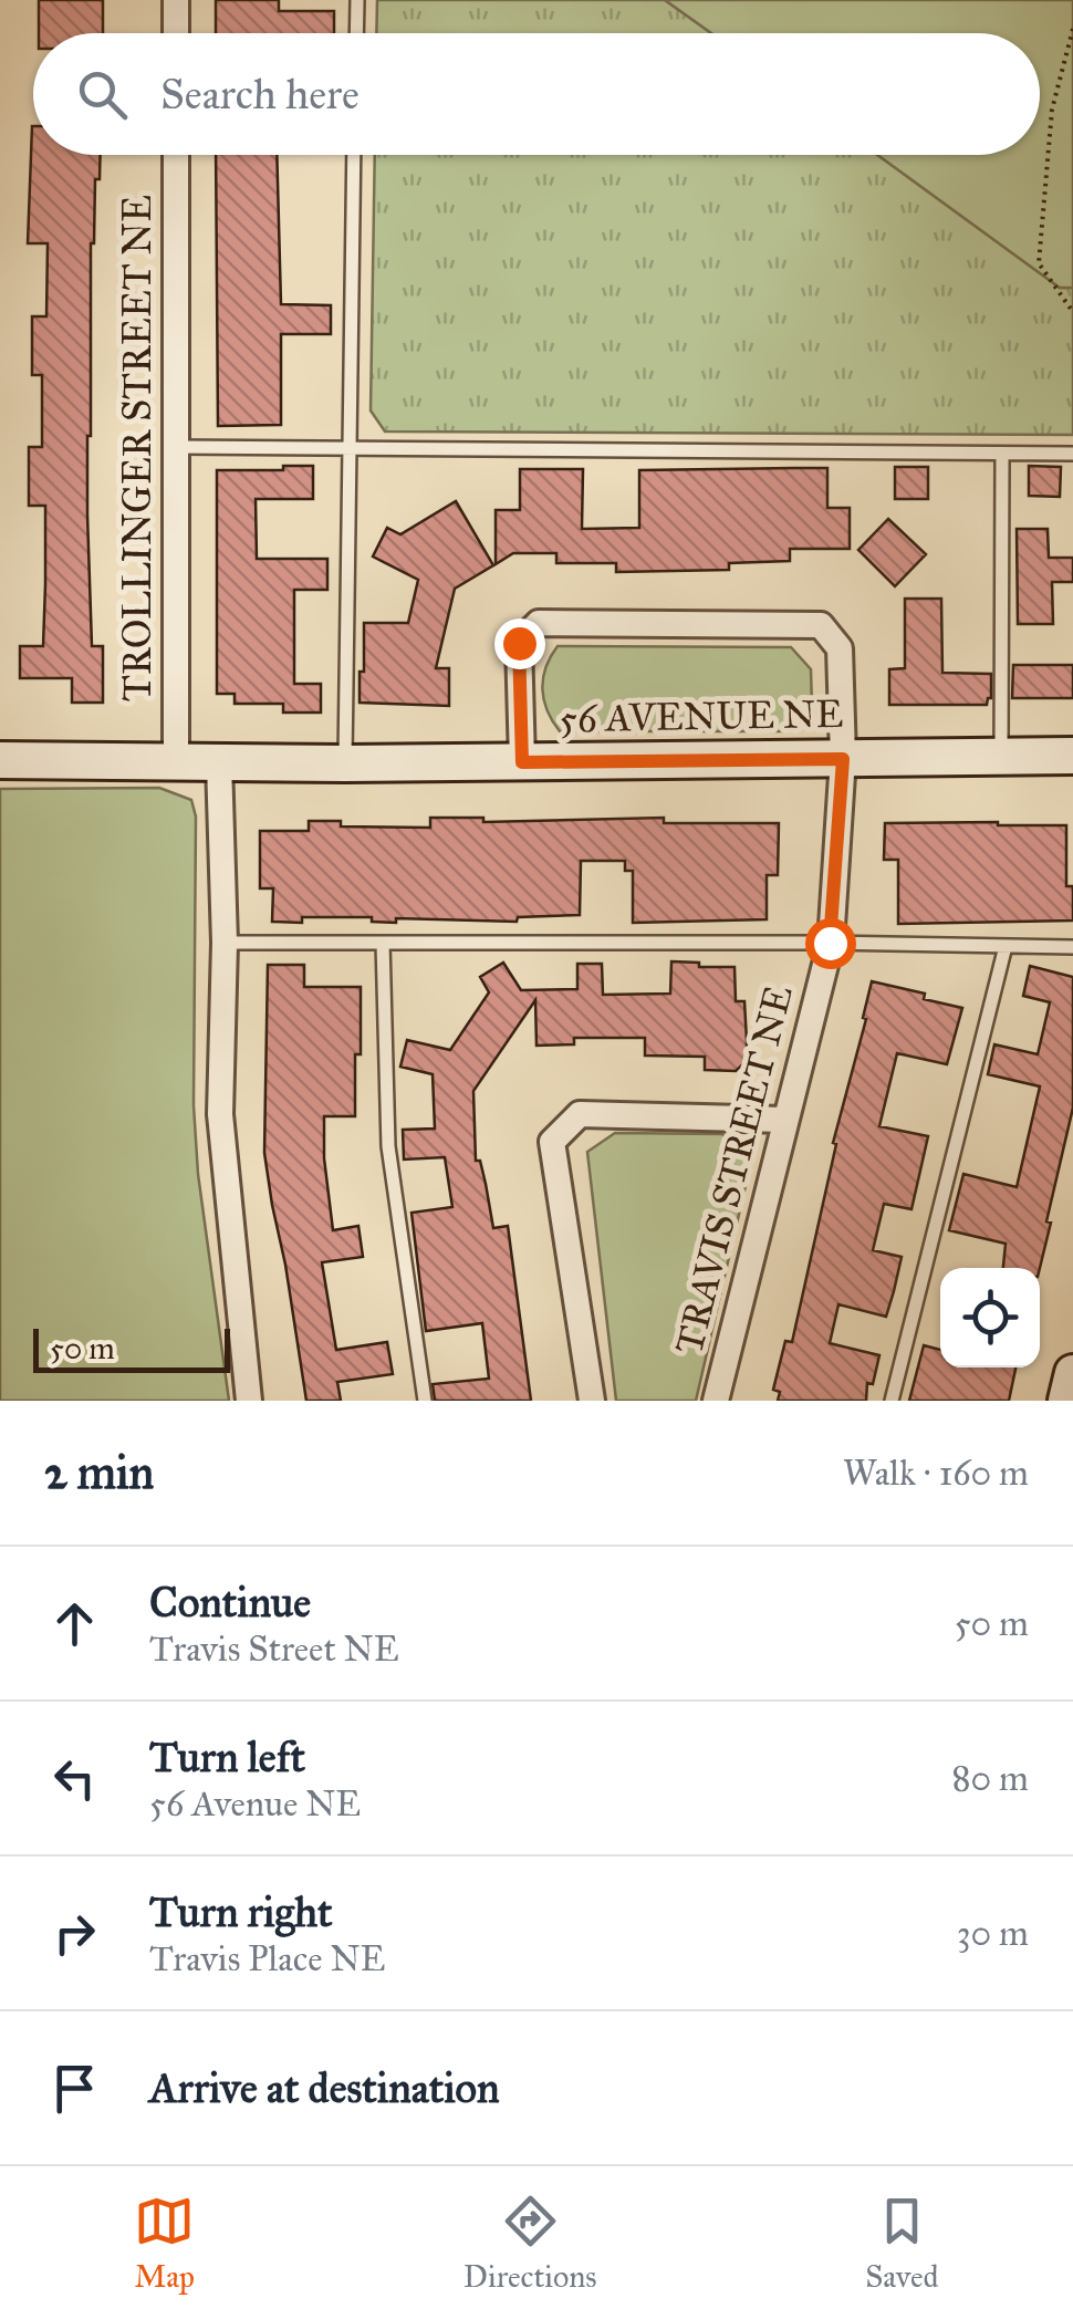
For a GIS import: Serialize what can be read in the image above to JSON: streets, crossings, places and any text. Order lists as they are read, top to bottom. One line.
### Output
{"streets":{"street":["TROLLINGER STREET NE","56 AVENUE NE","TRAVIS STREET NE"]},"crossings":[["TROLLINGER STREET NE","56 AVENUE NE"],["56 AVENUE NE","TRAVIS STREET NE"]],"scale_bar":"50 m","page":{"search":"Search here","scale":"50 m","heading":["2 min","Walk · 160 m"],"list":[["Continue","Travis Street NE","50 m"],["Turn left","56 Avenue NE","80 m"],["Turn right","Travis Place NE","30 m"],"Arrive at destination"],"nav":["Map","Directions","Saved"]}}
